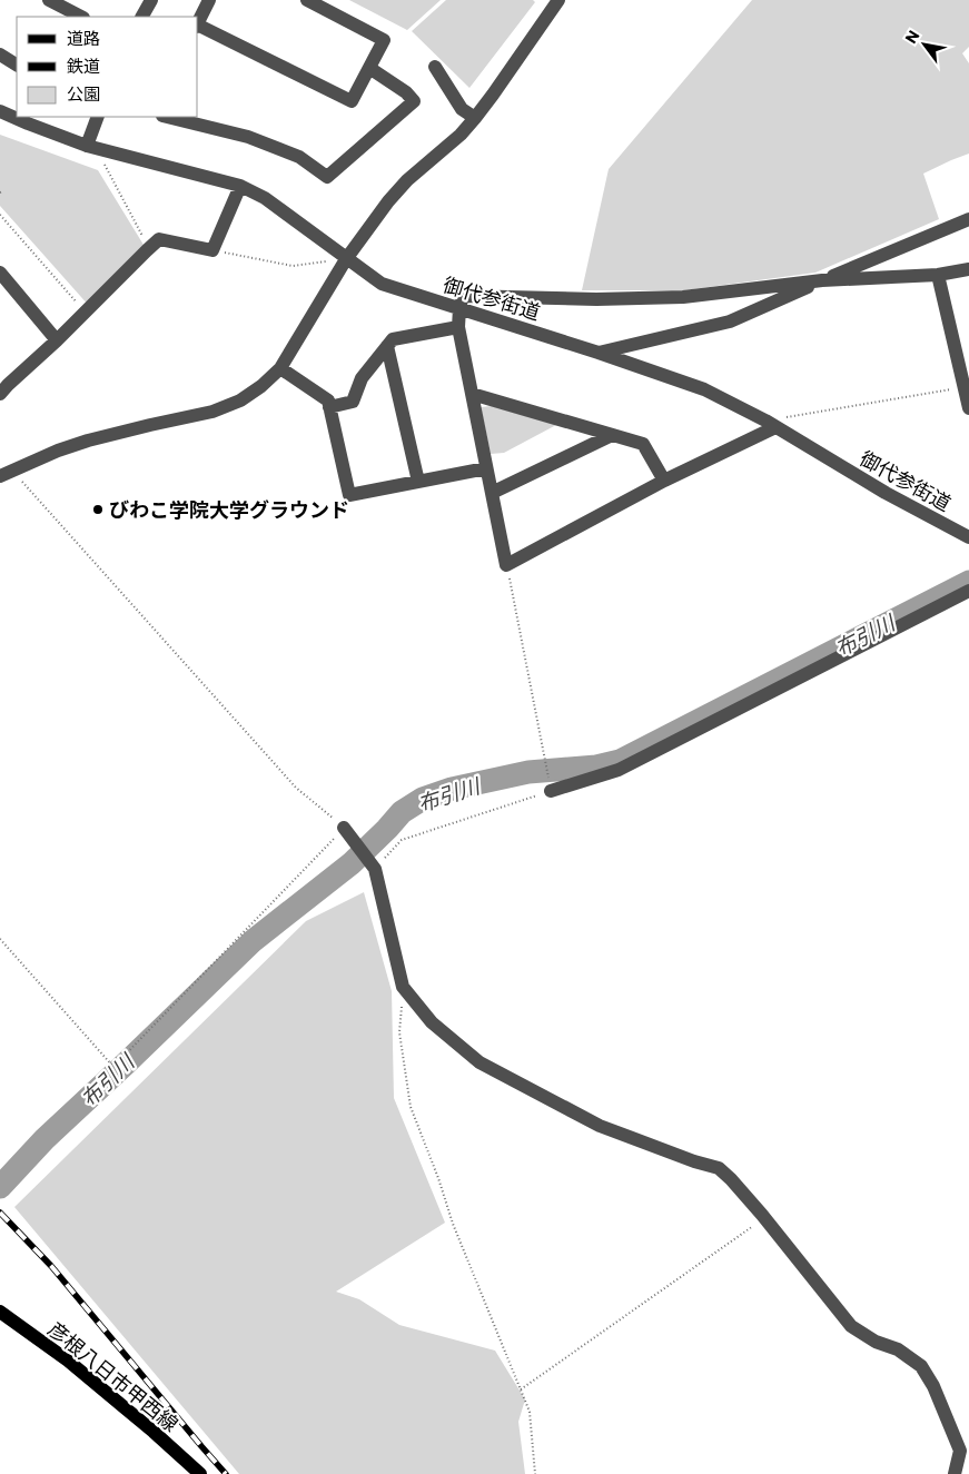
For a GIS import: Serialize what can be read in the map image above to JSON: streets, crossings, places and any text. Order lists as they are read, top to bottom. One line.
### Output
{"streets":{"main road":["彦根八日市甲西線"],"street":["御代参街道"]},"water":["布引川"],"places":["びわこ学院大学グラウンド"],"legend":["道路","鉄道","公園"],"north":"top left"}
